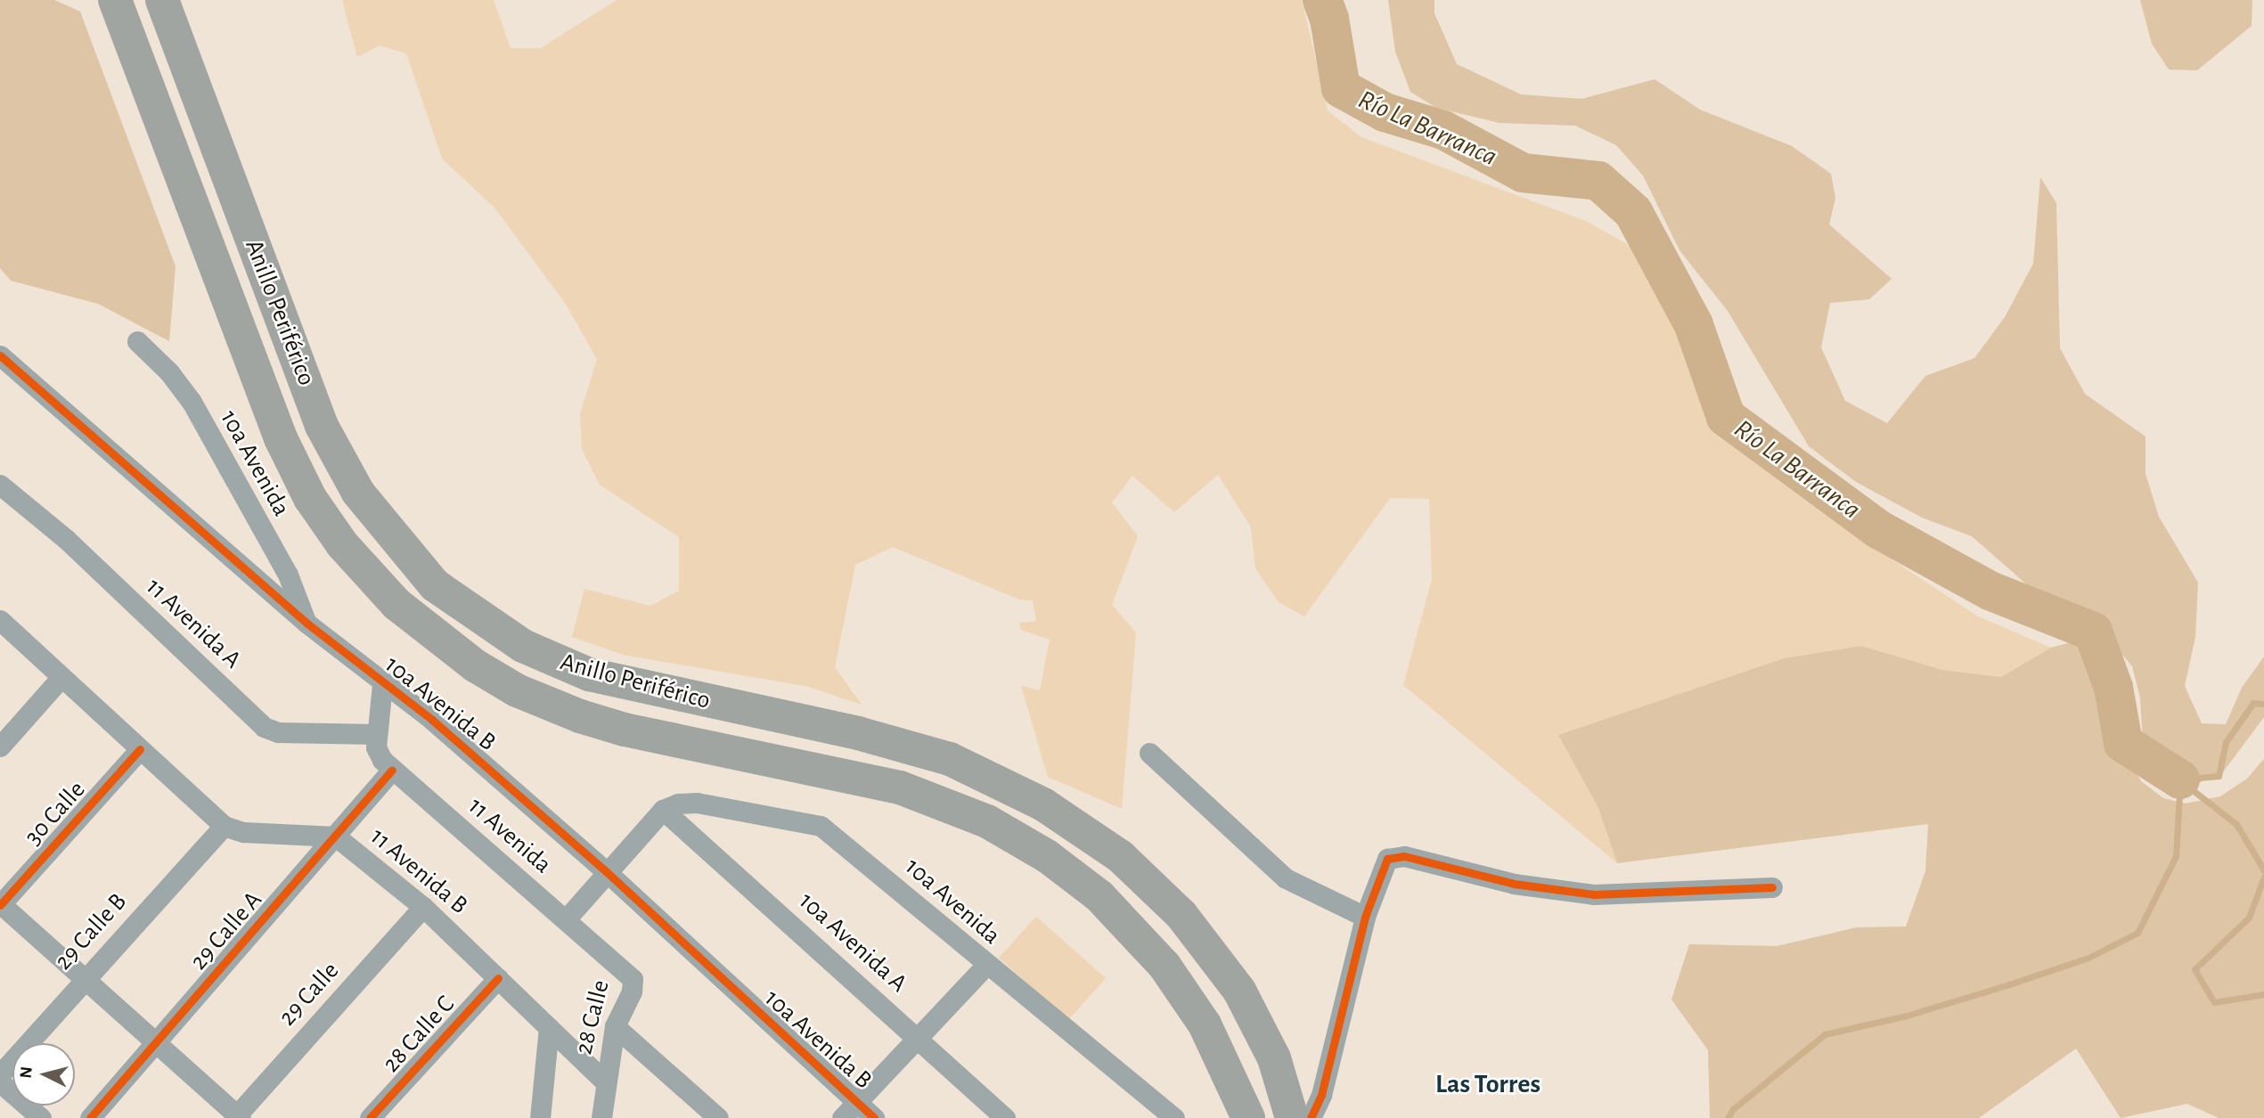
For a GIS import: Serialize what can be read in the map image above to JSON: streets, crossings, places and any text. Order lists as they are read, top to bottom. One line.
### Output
{"streets":{"highway":["Anillo Periférico"],"street":["10a Avenida","11 Avenida A","10a Avenida B","30 Calle","11 Avenida","11 Avenida B","29 Calle A","29 Calle B","10a Avenida A","29 Calle","28 Calle","28 Calle C"]},"crossings":[["10a Avenida","10a Avenida B"],["10a Avenida","10a Avenida A"],["11 Avenida A","11 Avenida"],["11 Avenida","29 Calle A"],["11 Avenida","28 Calle"],["11 Avenida B","29 Calle A"],["11 Avenida B","29 Calle B"],["11 Avenida B","29 Calle"],["11 Avenida B","28 Calle"],["11 Avenida B","28 Calle C"]],"districts":["Las Torres"],"water":["Río La Barranca"],"north":"left"}
